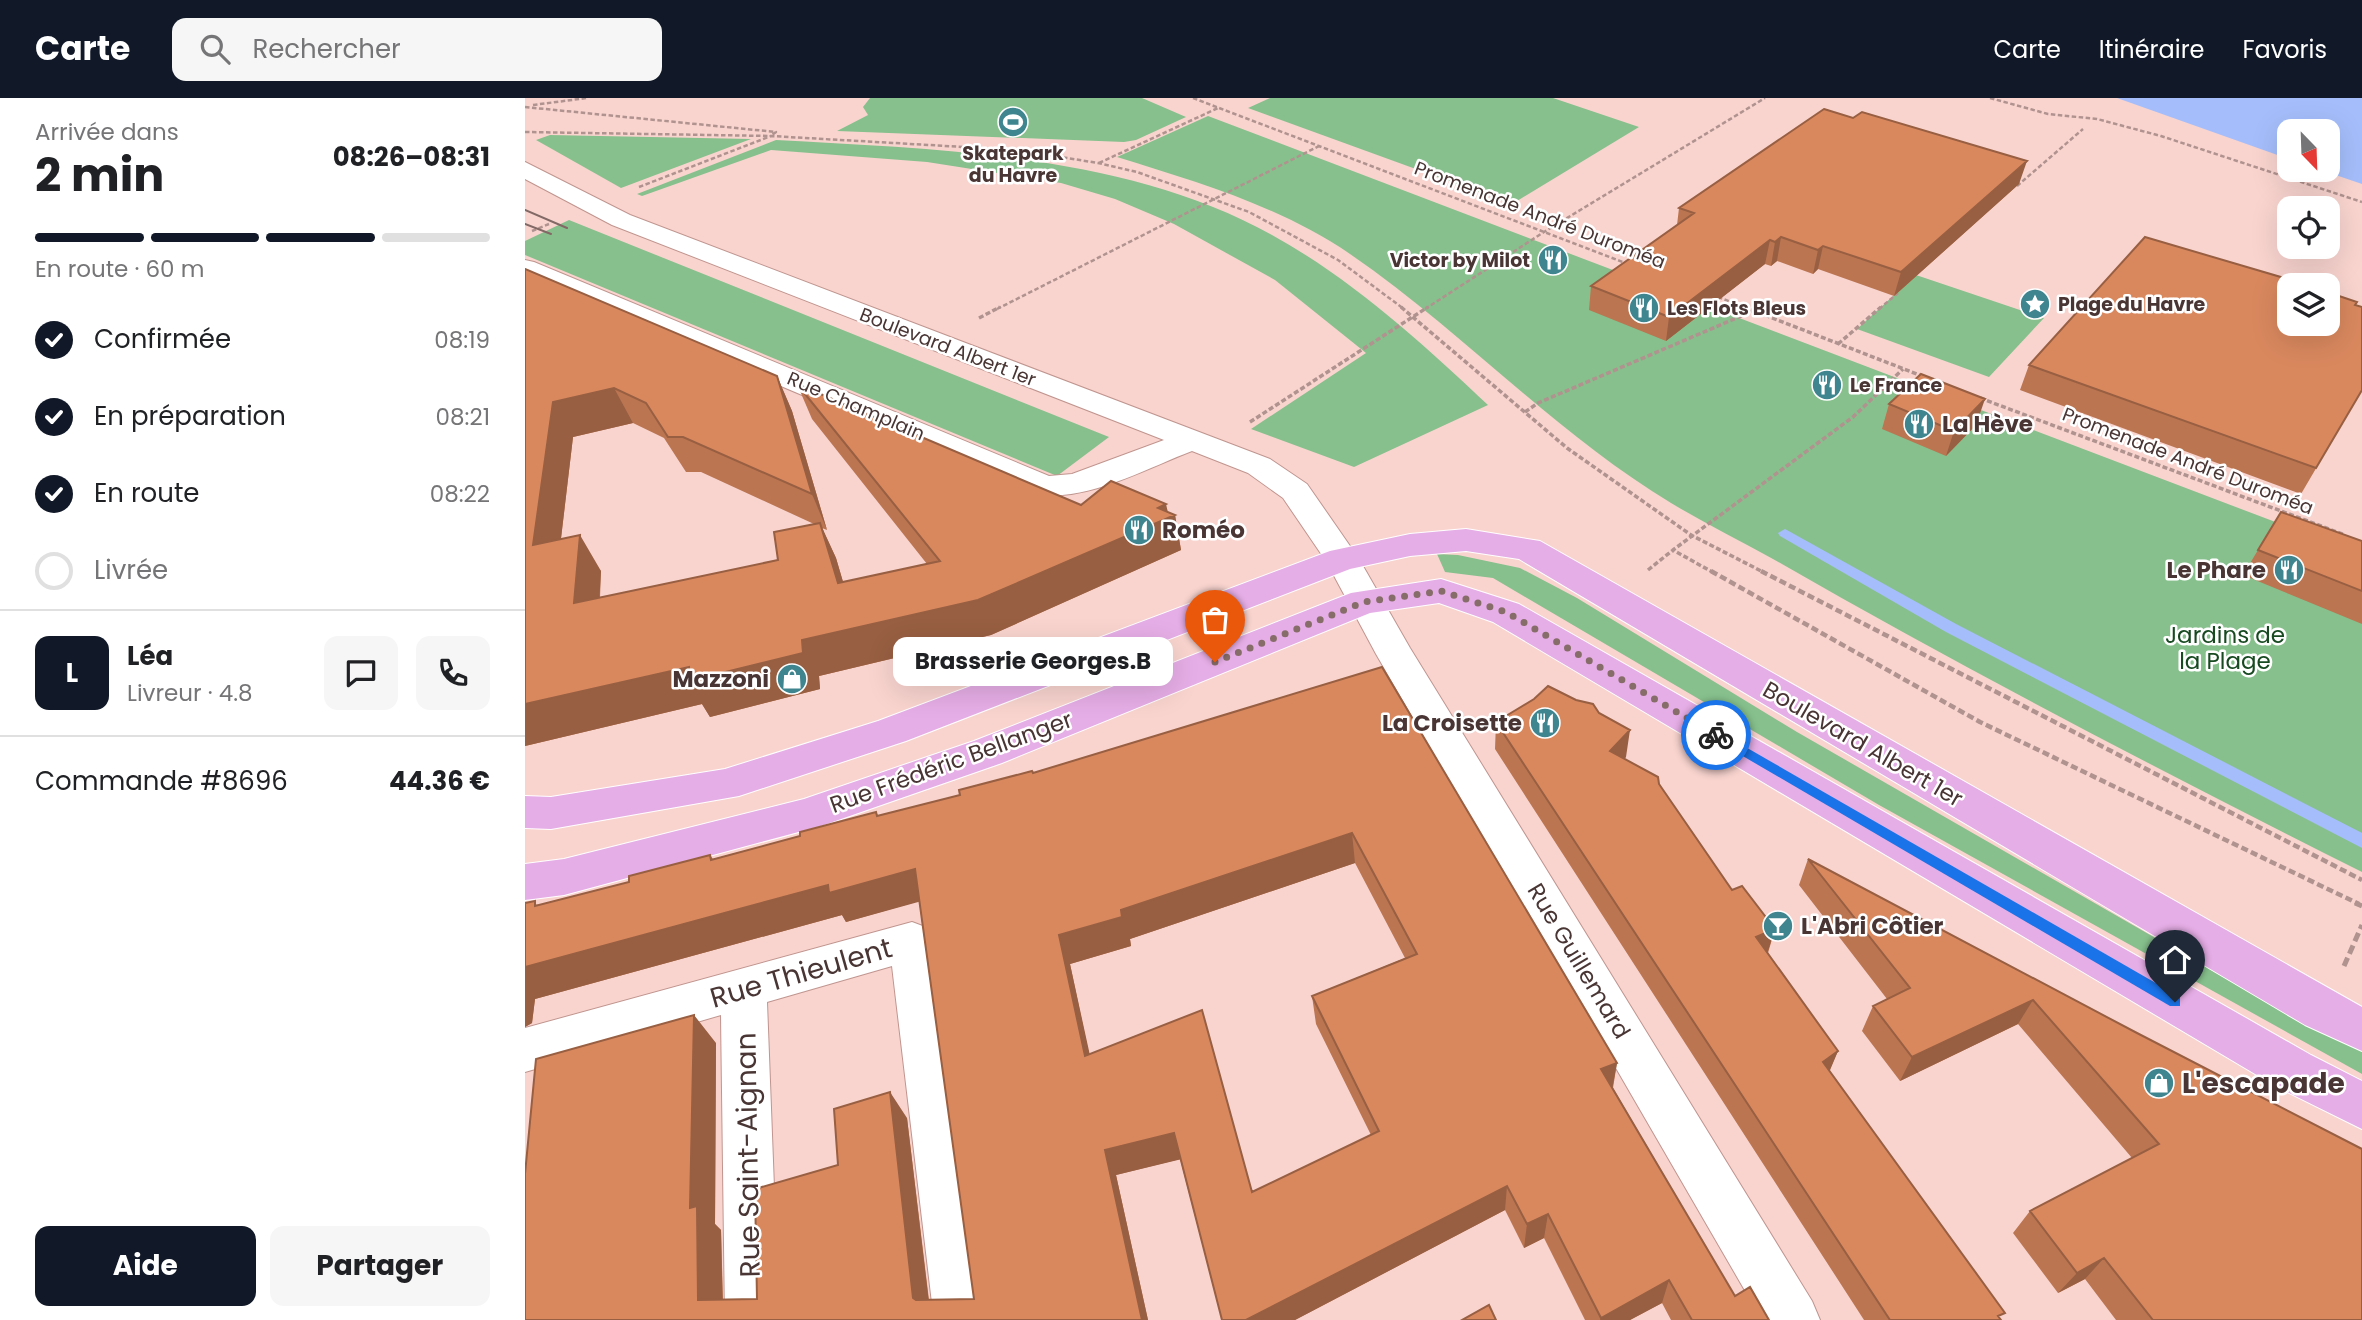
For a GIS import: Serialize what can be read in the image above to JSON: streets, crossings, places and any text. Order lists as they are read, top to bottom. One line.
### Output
{"streets":{"main road":["Boulevard Albert 1er","Rue Frédéric Bellanger"],"street":["Rue Champlain","Rue Guillemard","Rue Thieulent","Rue Saint-Aignan"],"path":["Promenade André Duroméa"]},"crossings":[["Boulevard Albert 1er","Rue Champlain"],["Boulevard Albert 1er","Rue Frédéric Bellanger"],["Boulevard Albert 1er","Rue Guillemard"],["Rue Frédéric Bellanger","Rue Guillemard"],["Rue Thieulent","Rue Saint-Aignan"]],"parks":["Jardins de la Plage"],"places":{"sports":["Skatepark du Havre"],"restaurant":["Victor by Milot","Les Flots Bleus","Le France","La Hève","Roméo","Le Phare","La Croisette"],"place":["Plage du Havre"],"other":["Brasserie Georges.B"],"shop":["Mazzoni","L'escapade"],"bar":["L'Abri Côtier"]},"north":"bottom right","page":{"header":"Carte","search":"Rechercher","nav":["Carte","Itinéraire","Favoris"],"heading":["2 min","Arrivée dans","08:26–08:31"],"panel":["Léa","Livreur · 4.8","Commande #8696","44.36 €"],"bar":"En route · 60 m","list":[["Confirmée","08:19"],["En préparation","08:21"],["En route","08:22"],"Livrée"],"round":"L","bubble":"Brasserie Georges.B","buttons":["Aide","Partager"]}}
